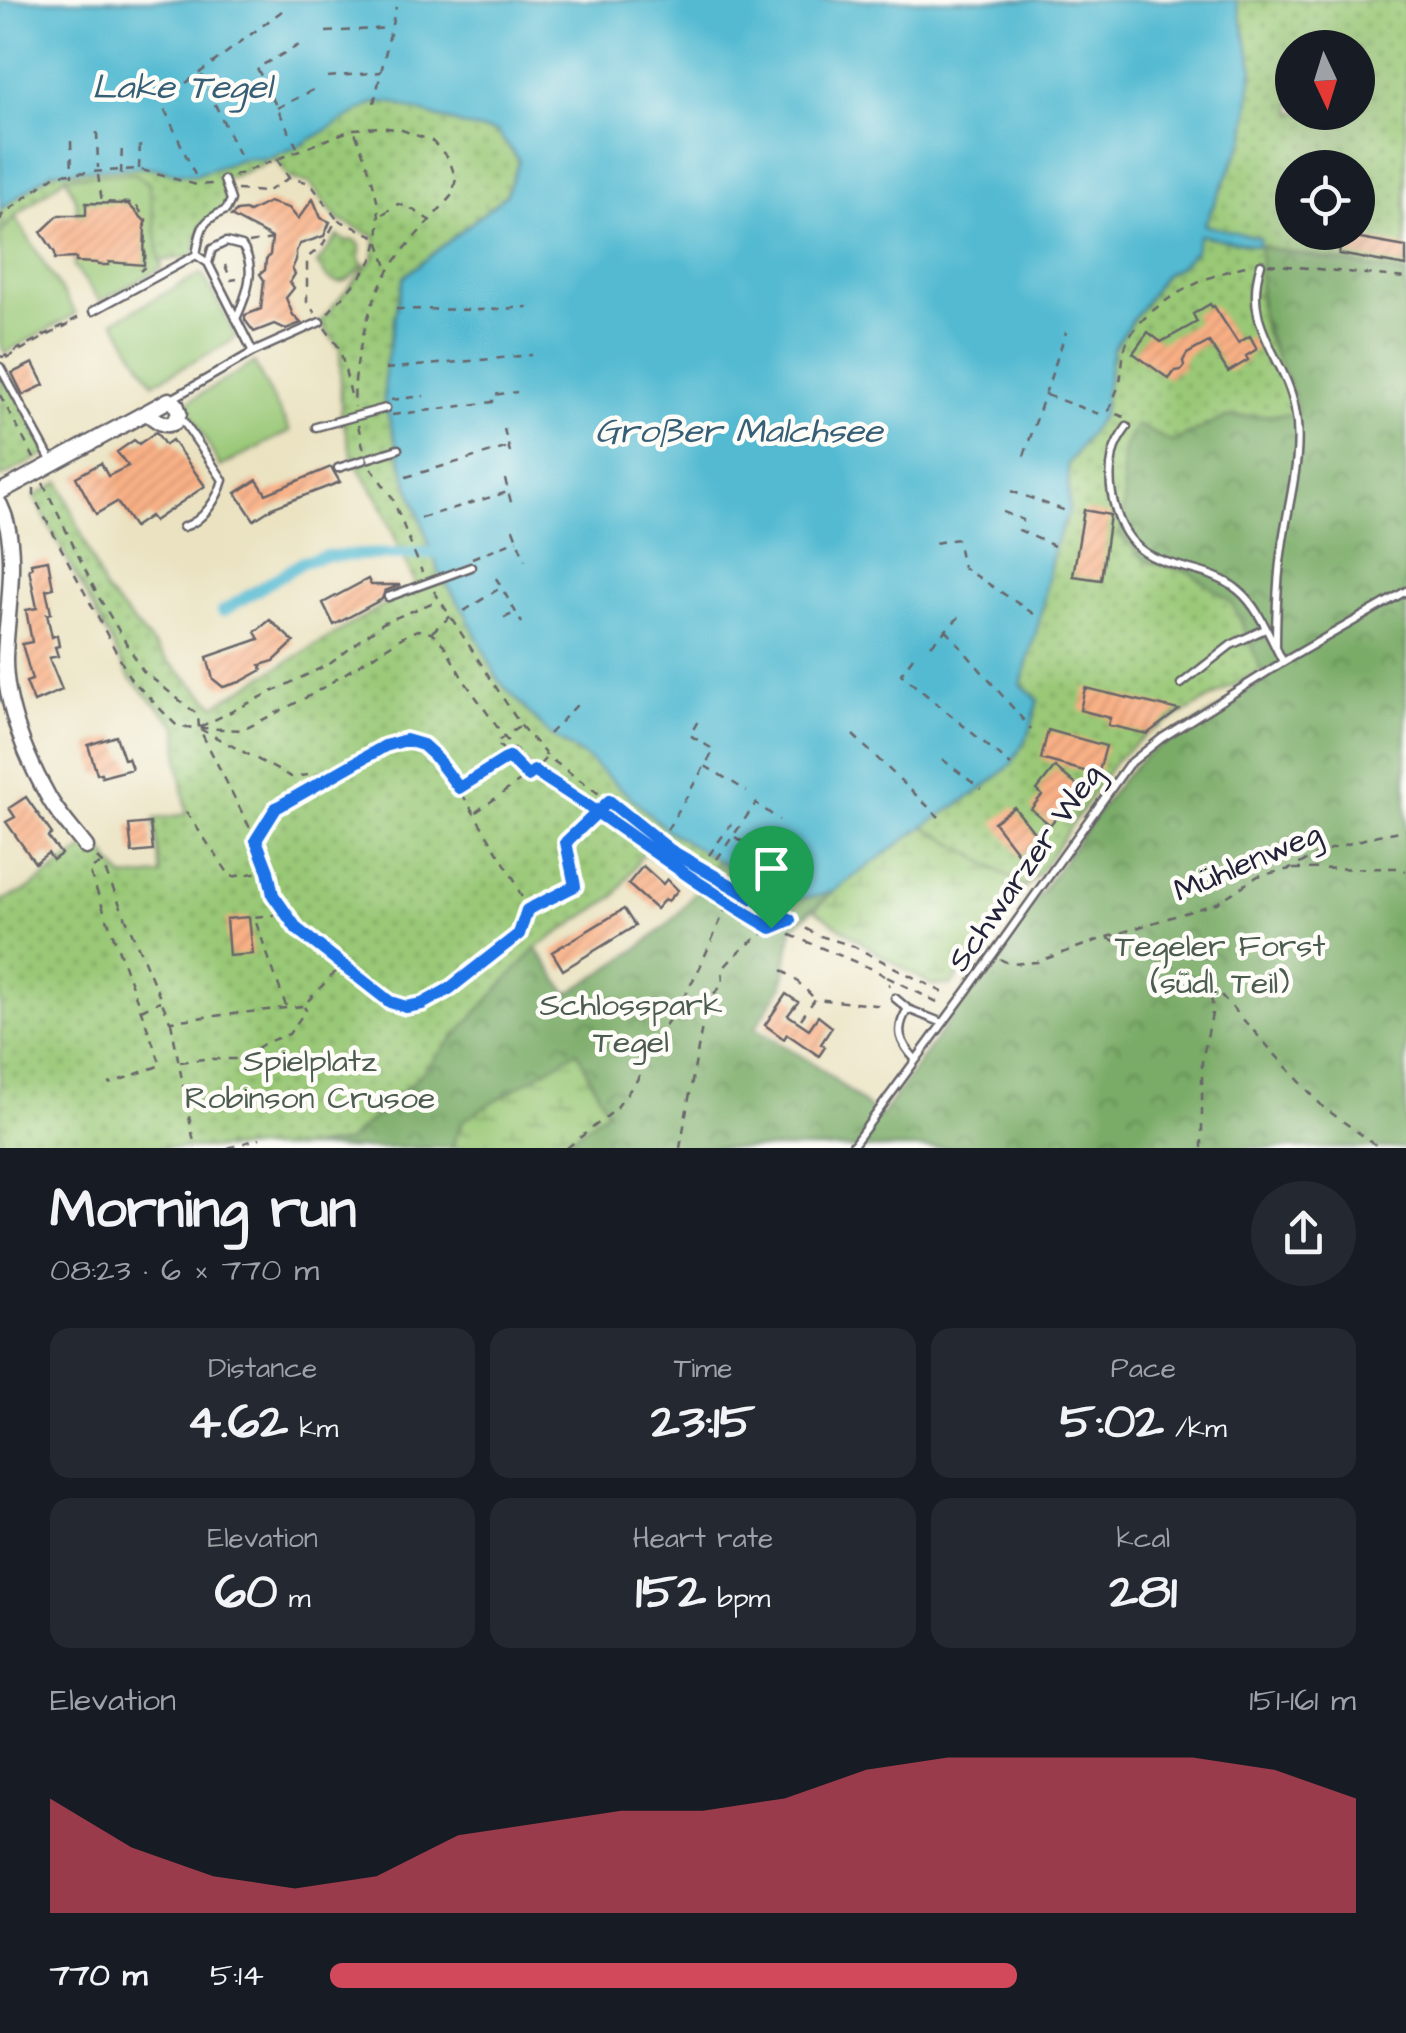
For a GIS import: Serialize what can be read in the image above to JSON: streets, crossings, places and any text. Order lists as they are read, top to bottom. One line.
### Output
{"streets":{"lane":["Schwarzer Weg"],"path":["Mühlenweg"]},"water":["Lake Tegel","Großer Malchsee"],"parks":["Tegeler Forst (südl. Teil)","Schlosspark Tegel","Spielplatz Robinson Crusoe"],"north":"bottom","page":{"heading":["Morning run","08:23 · 6 × 770 m"],"stats":[["Distance","4.62 km"],["Time","23:15"],["Pace","5:02 /km"],["Elevation","60 m"],["Heart rate","152 bpm"],["kcal","281"]],"chart":["Elevation","151–161 m"],"list":[{"name":"770 m","note":"5:14"}]}}
